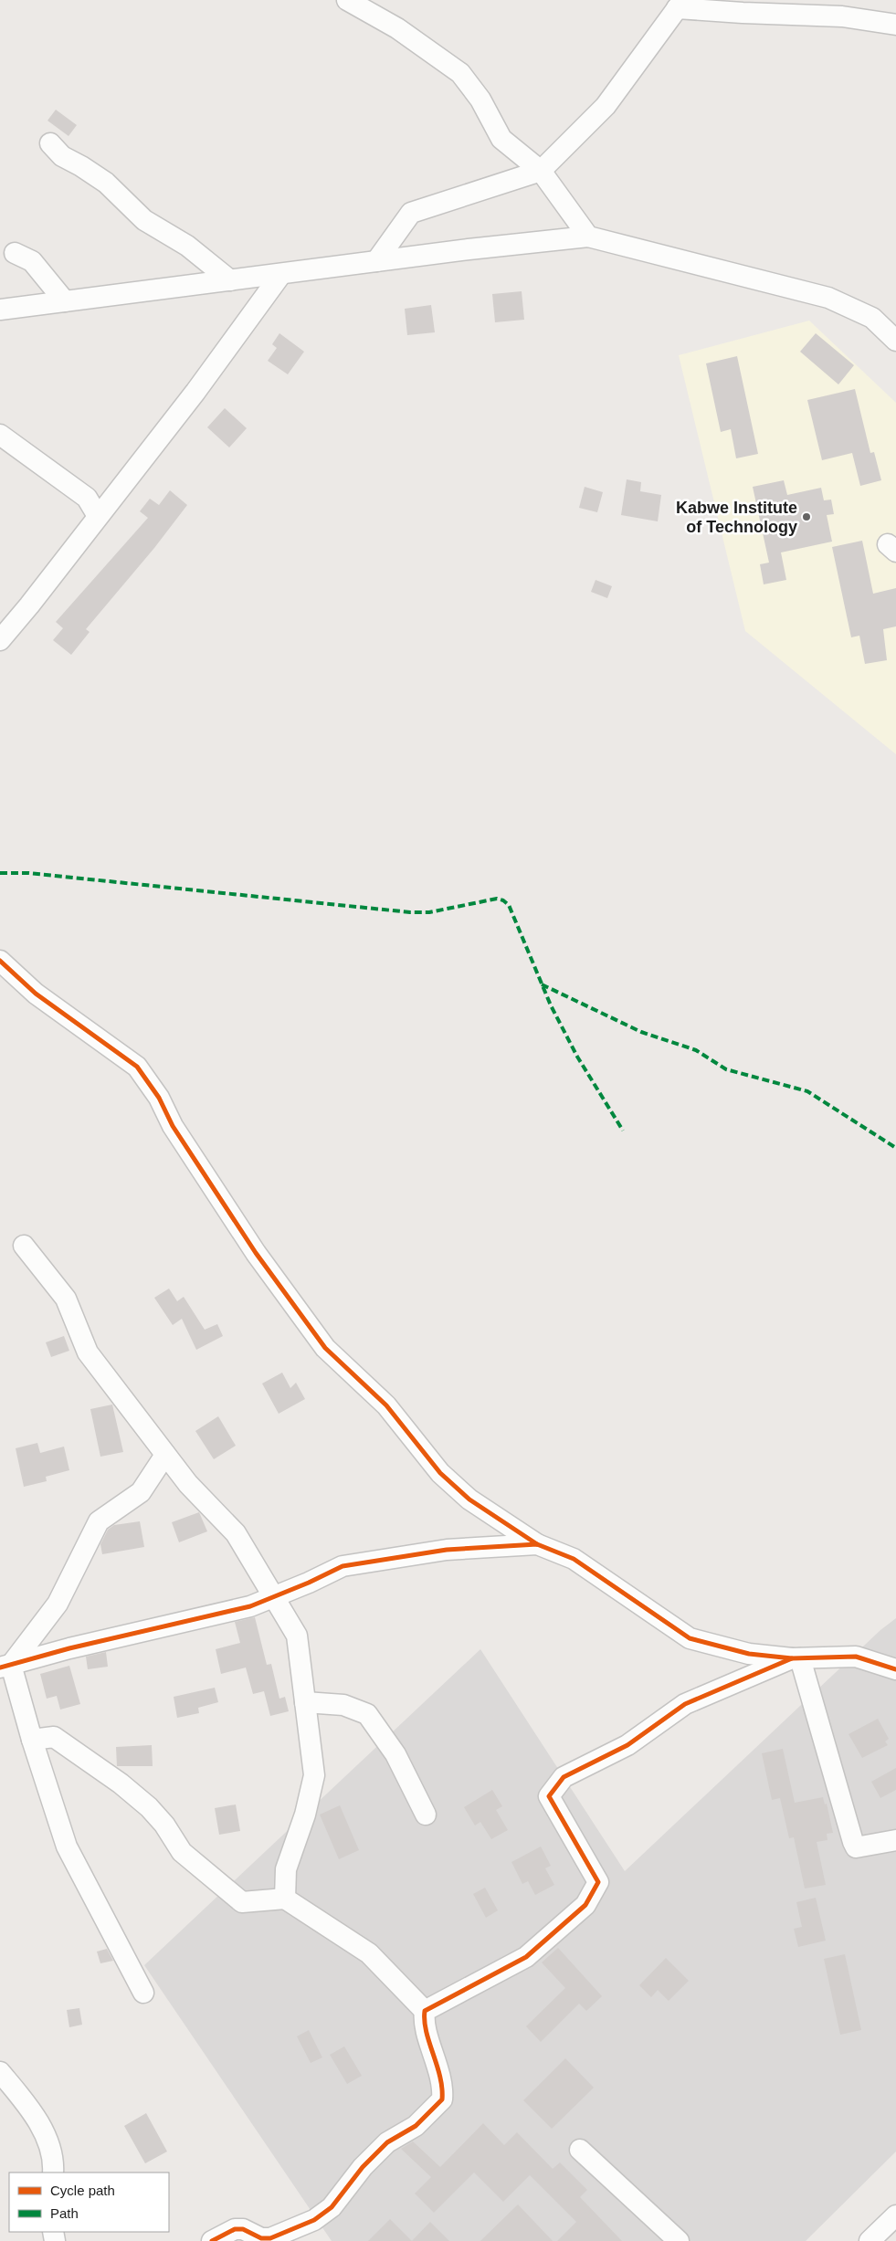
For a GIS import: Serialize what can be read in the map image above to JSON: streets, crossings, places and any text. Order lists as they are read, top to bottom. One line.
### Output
{"places":["Kabwe Institute of Technology"],"legend":["Cycle path","Path"]}
